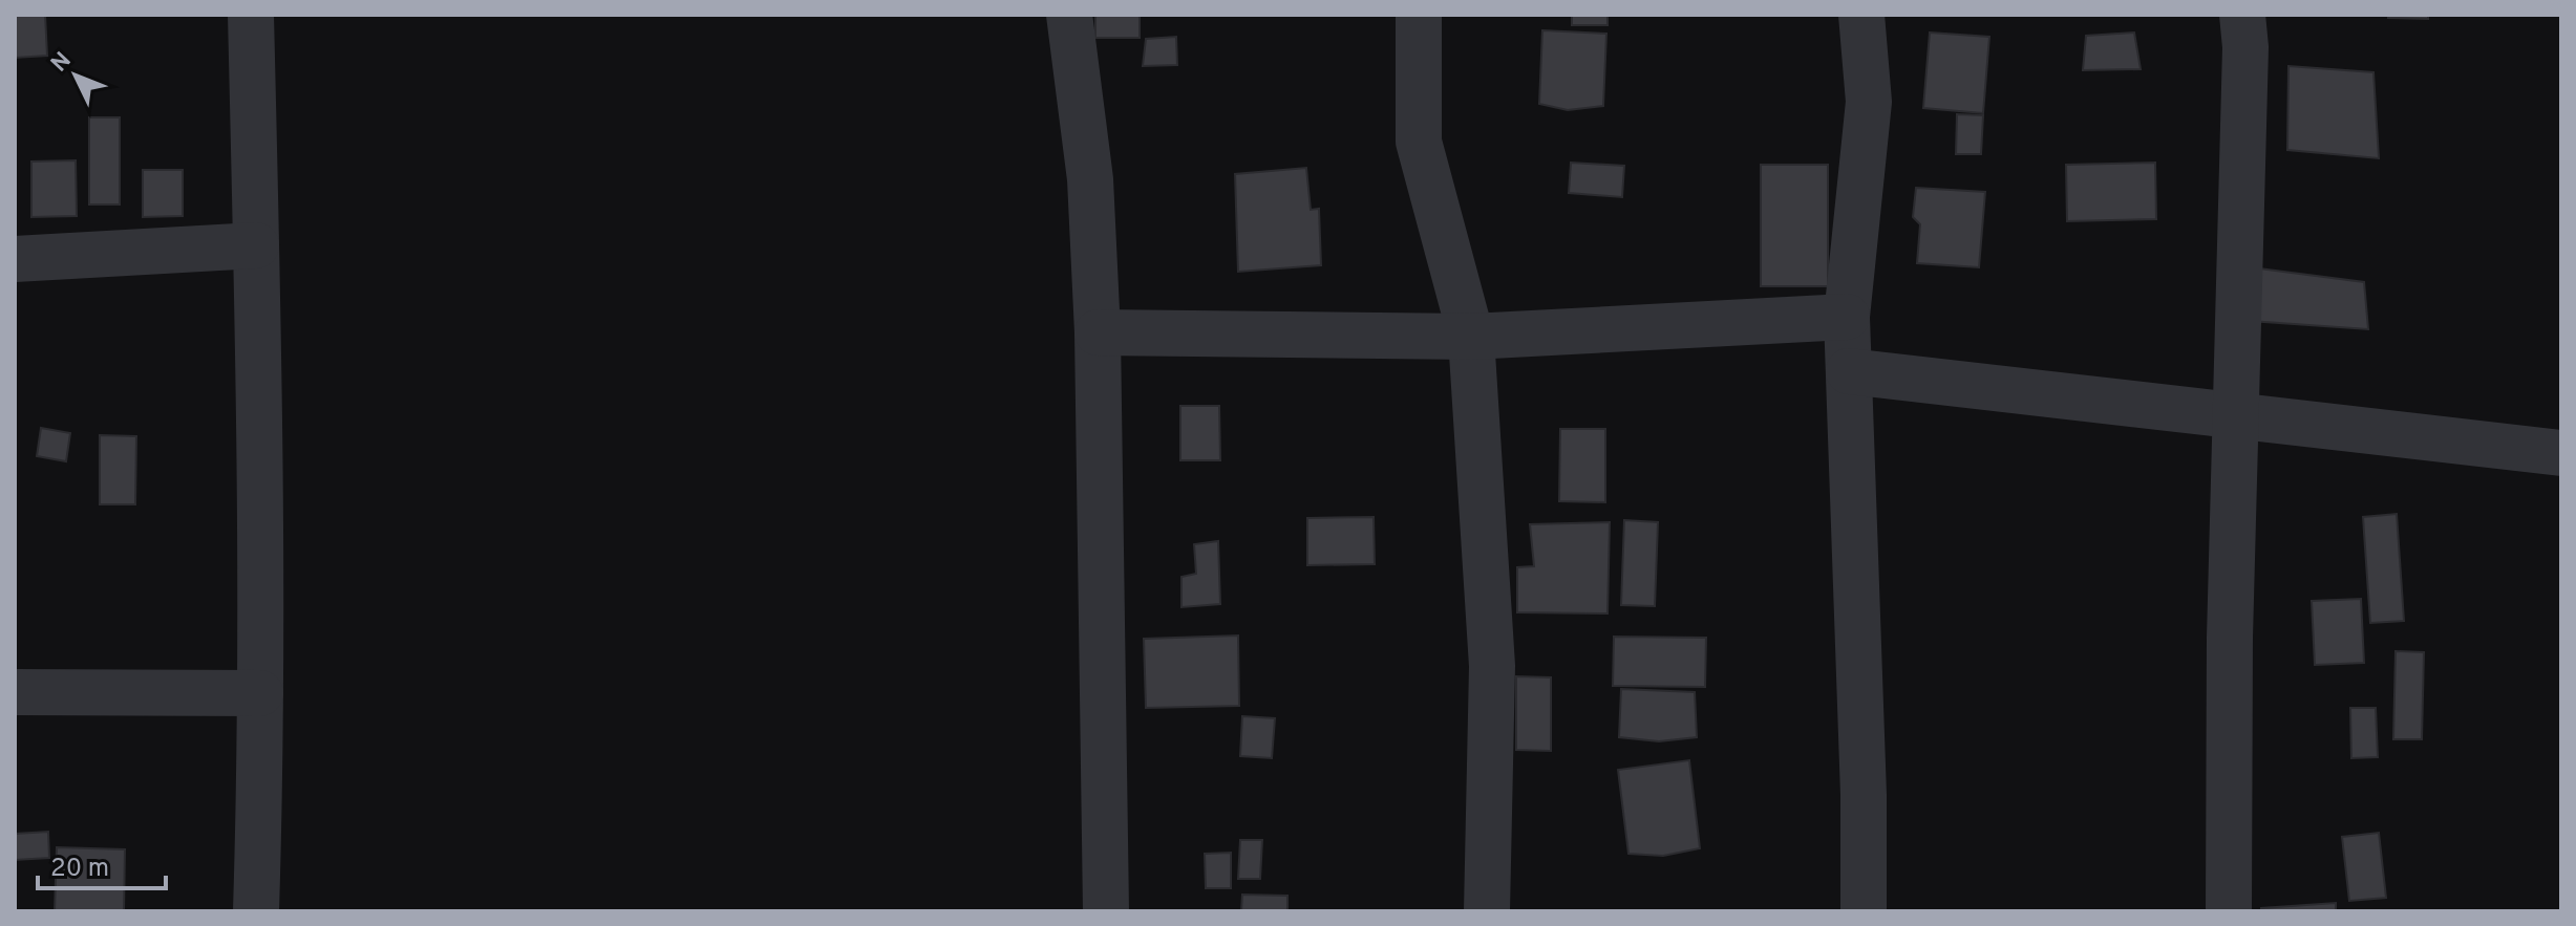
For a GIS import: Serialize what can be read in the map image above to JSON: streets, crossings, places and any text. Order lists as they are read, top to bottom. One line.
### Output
{"scale_bar":"20 m","north":"top left"}
